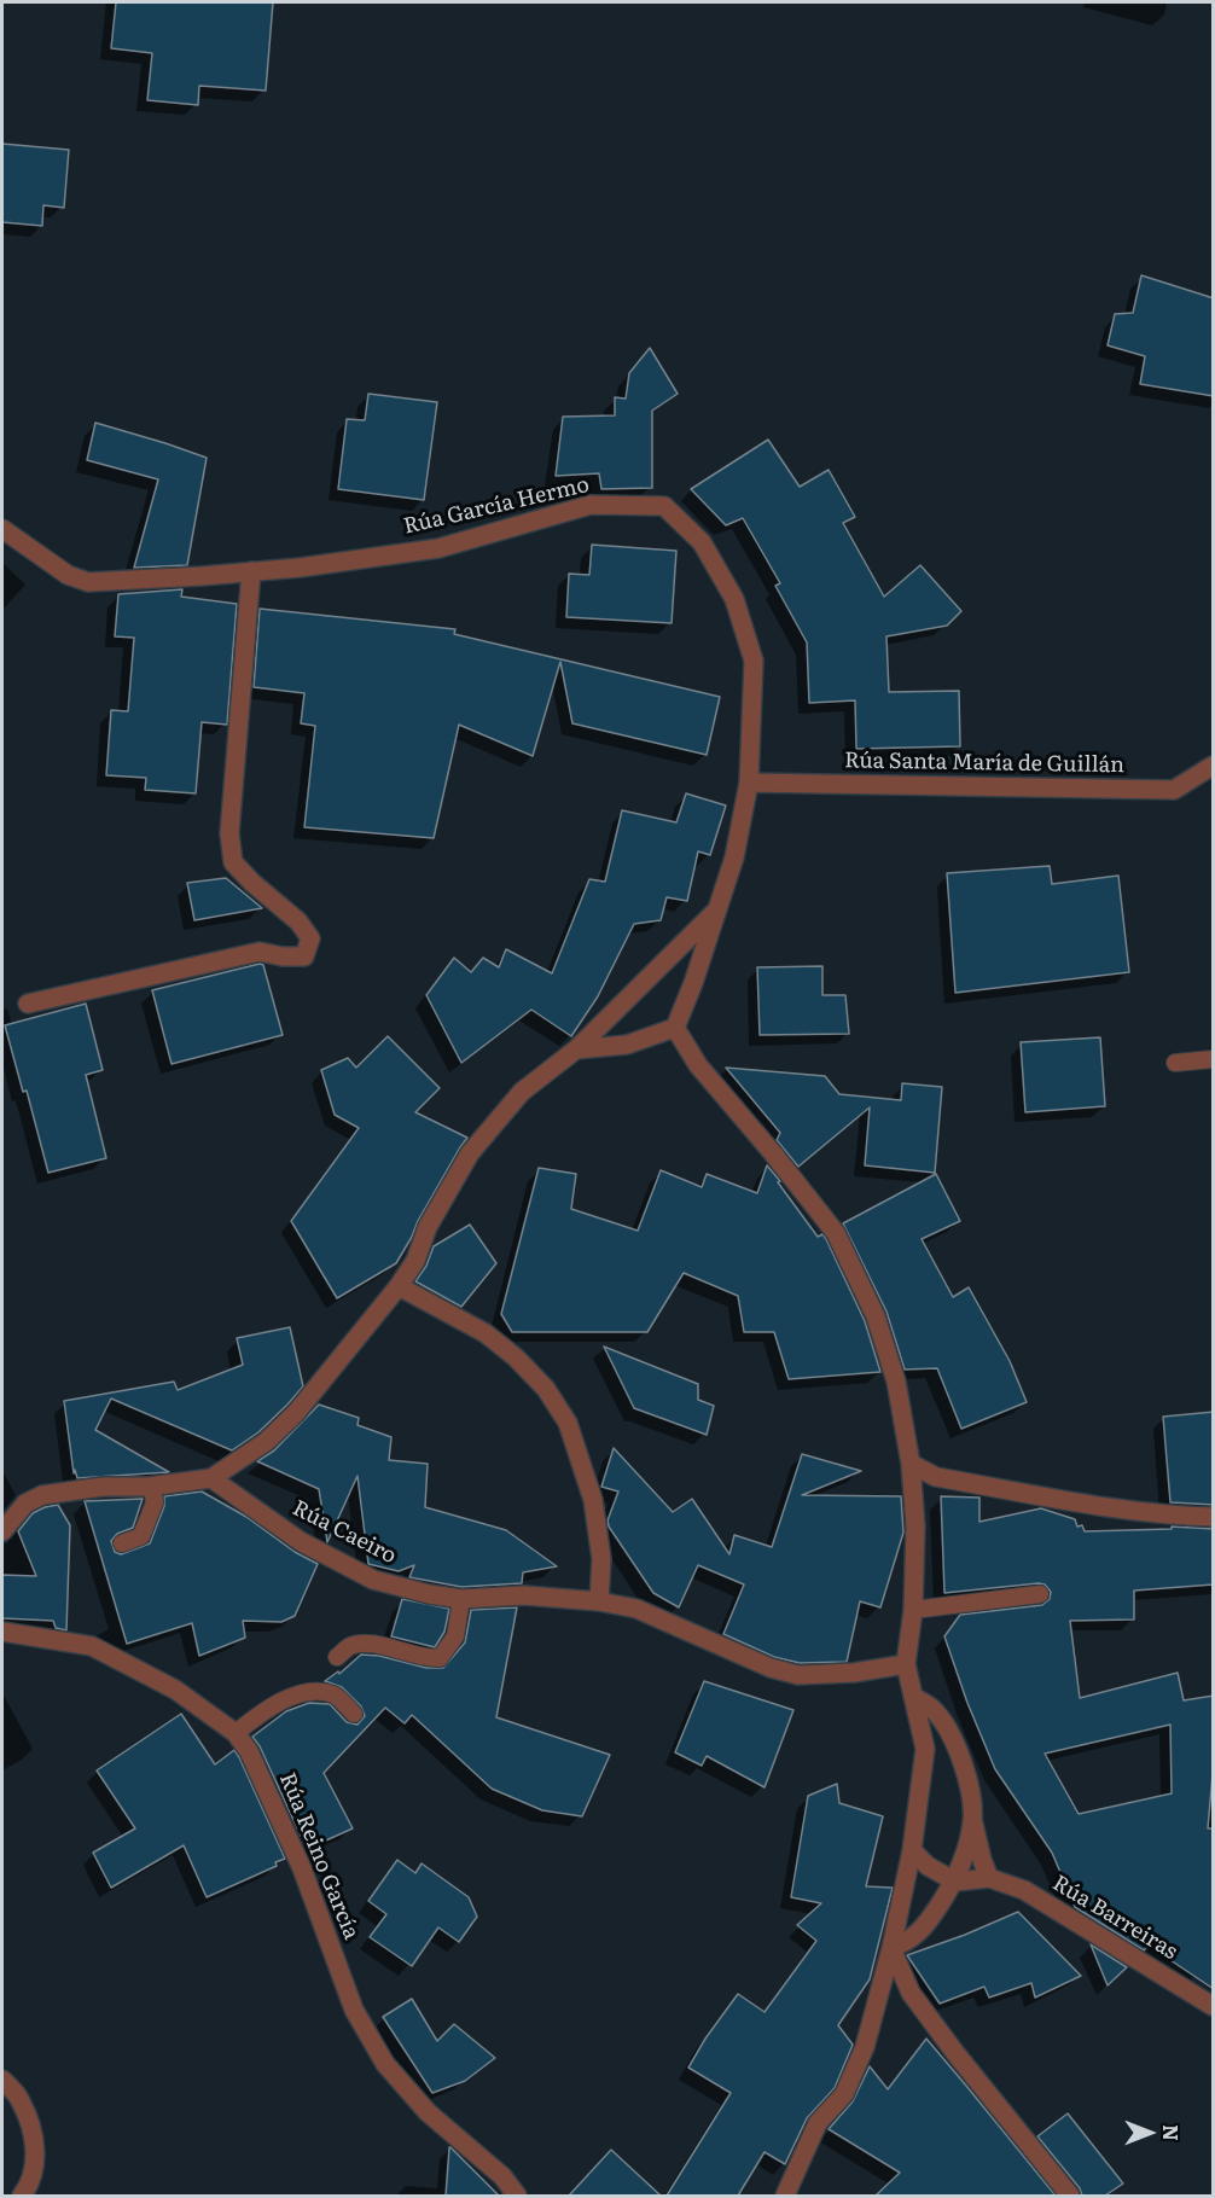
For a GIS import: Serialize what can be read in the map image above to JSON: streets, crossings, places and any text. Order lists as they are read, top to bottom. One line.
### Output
{"streets":{"street":["Rúa García Hermo","Rúa Santa María de Guillán","Rúa Caeiro","Rúa Reino García","Rúa Barreiras"]},"crossings":[["Rúa García Hermo","Rúa Santa María de Guillán"],["Rúa García Hermo","Rúa Caeiro"]],"north":"right"}
